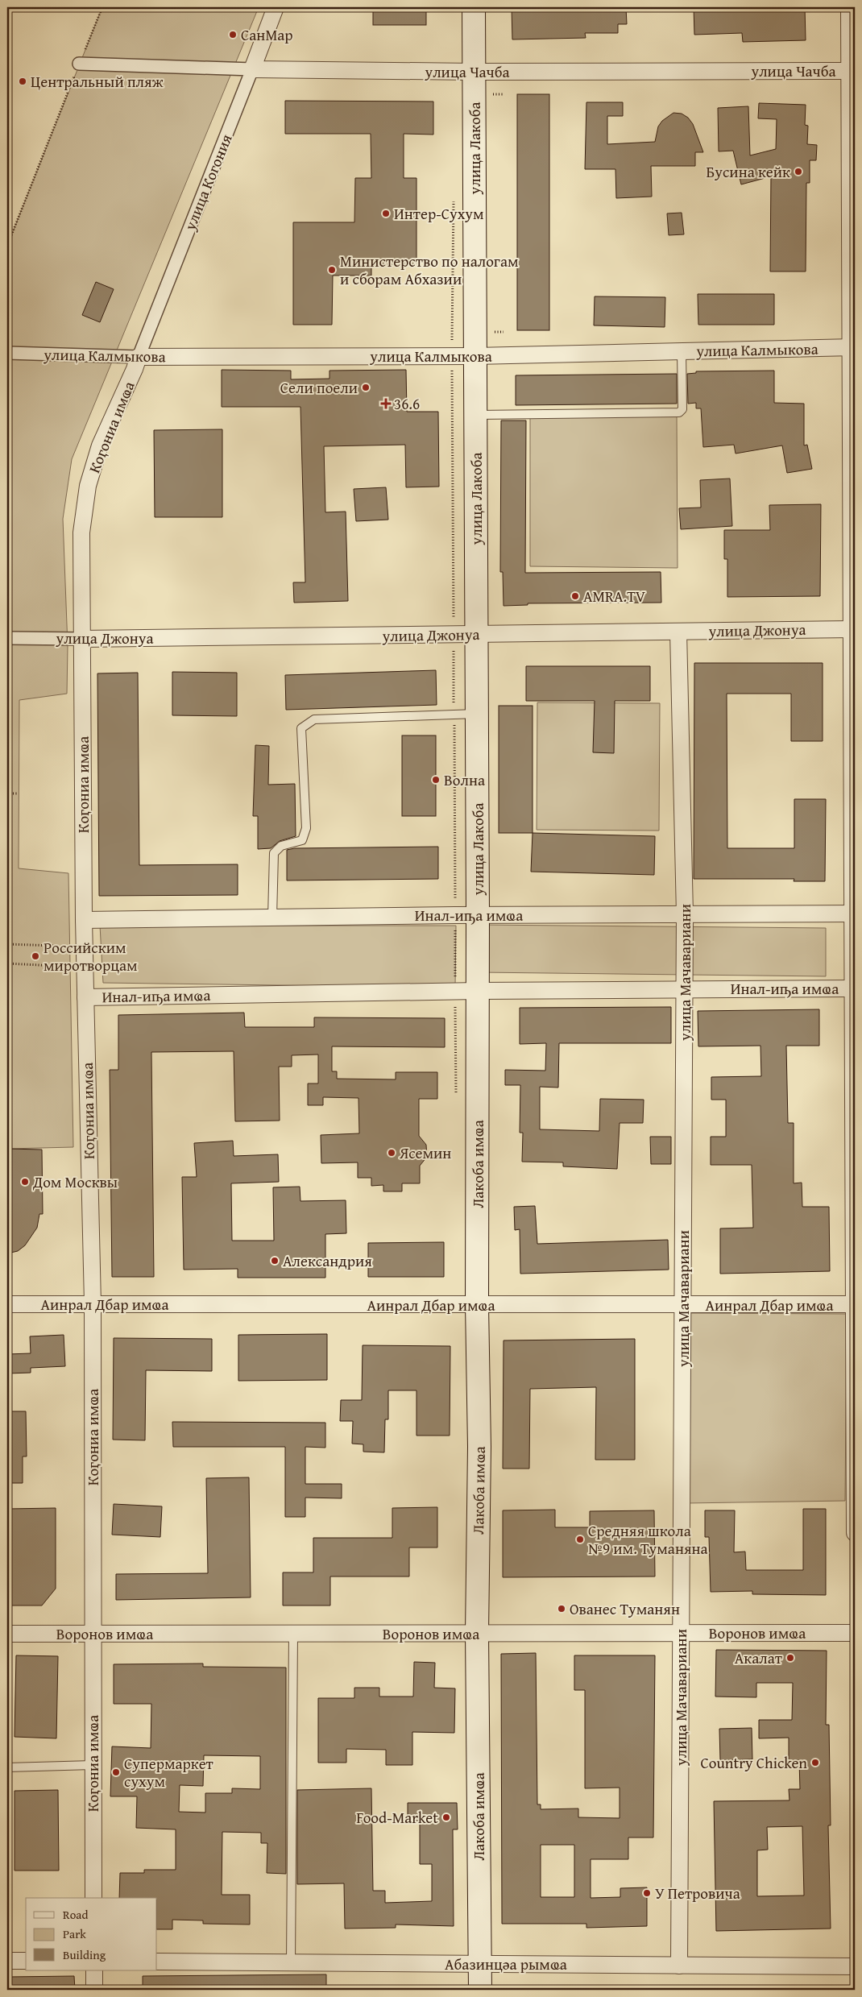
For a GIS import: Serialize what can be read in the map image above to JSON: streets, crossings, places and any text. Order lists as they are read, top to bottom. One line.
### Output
{"streets":{"main road":["улица Лакоба","Лакоба имҩа"],"street":["улица Чачба","улица Когония","улица Калмыкова","Коӷониа имҩа","улица Джонуа","Инал-иҧа имҩа","улица Мачавариани","Аинрал Дбар имҩа","Воронов имҩа","Абазинцәа рымҩа"]},"crossings":[["улица Чачба","улица Лакоба"],["улица Чачба","улица Когония"],["улица Лакоба","улица Калмыкова"],["улица Лакоба","улица Джонуа"],["улица Лакоба","Инал-иҧа имҩа"],["улица Лакоба","Лакоба имҩа"],["улица Когония","улица Калмыкова"],["улица Когония","Коӷониа имҩа"],["улица Калмыкова","Коӷониа имҩа"],["Коӷониа имҩа","улица Джонуа"],["Коӷониа имҩа","Инал-иҧа имҩа"],["Коӷониа имҩа","Аинрал Дбар имҩа"],["Коӷониа имҩа","Воронов имҩа"],["улица Джонуа","улица Мачавариани"],["Инал-иҧа имҩа","улица Мачавариани"],["Инал-иҧа имҩа","Лакоба имҩа"],["улица Мачавариани","Аинрал Дбар имҩа"],["улица Мачавариани","Воронов имҩа"],["улица Мачавариани","Абазинцәа рымҩа"],["Лакоба имҩа","Аинрал Дбар имҩа"],["Лакоба имҩа","Воронов имҩа"],["Лакоба имҩа","Абазинцәа рымҩа"]],"places":{"other":["СанМар","Центральный пляж","Бусина кейк","Интер-Сухум","Министерство по налогам и сборам Абхазии","Сели поели","AMRA.TV","Волна","Российским миротворцам","Ясемин","Дом Москвы","Александрия","Средняя школа №9 им. Туманяна","Ованес Туманян","Акалат","Country Chicken","Супермаркет сухум","Food-Market","У Петровича"],"health":["36.6"]},"legend":["Road","Park","Building"]}
